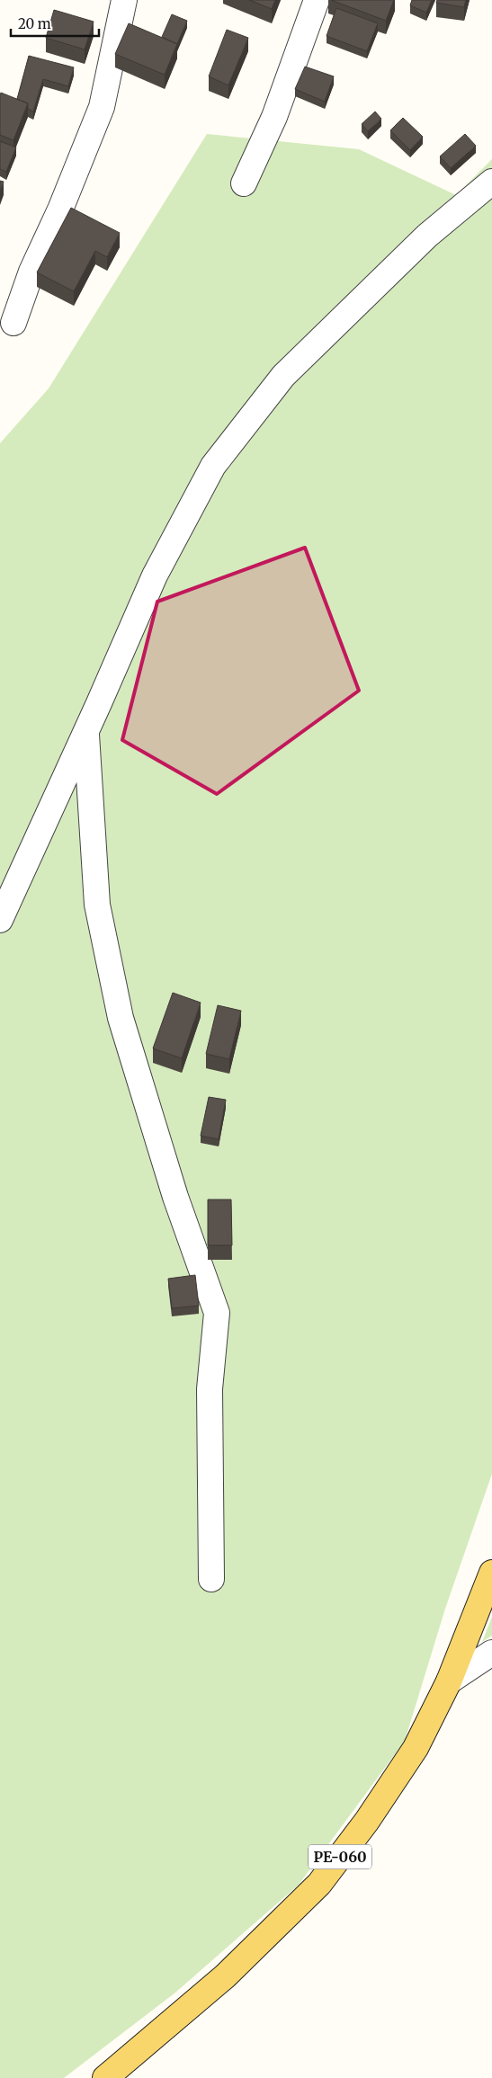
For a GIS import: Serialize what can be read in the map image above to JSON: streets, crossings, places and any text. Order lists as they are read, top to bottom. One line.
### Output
{"streets":{"main road":["PE-060"]},"scale_bar":"20 m"}
